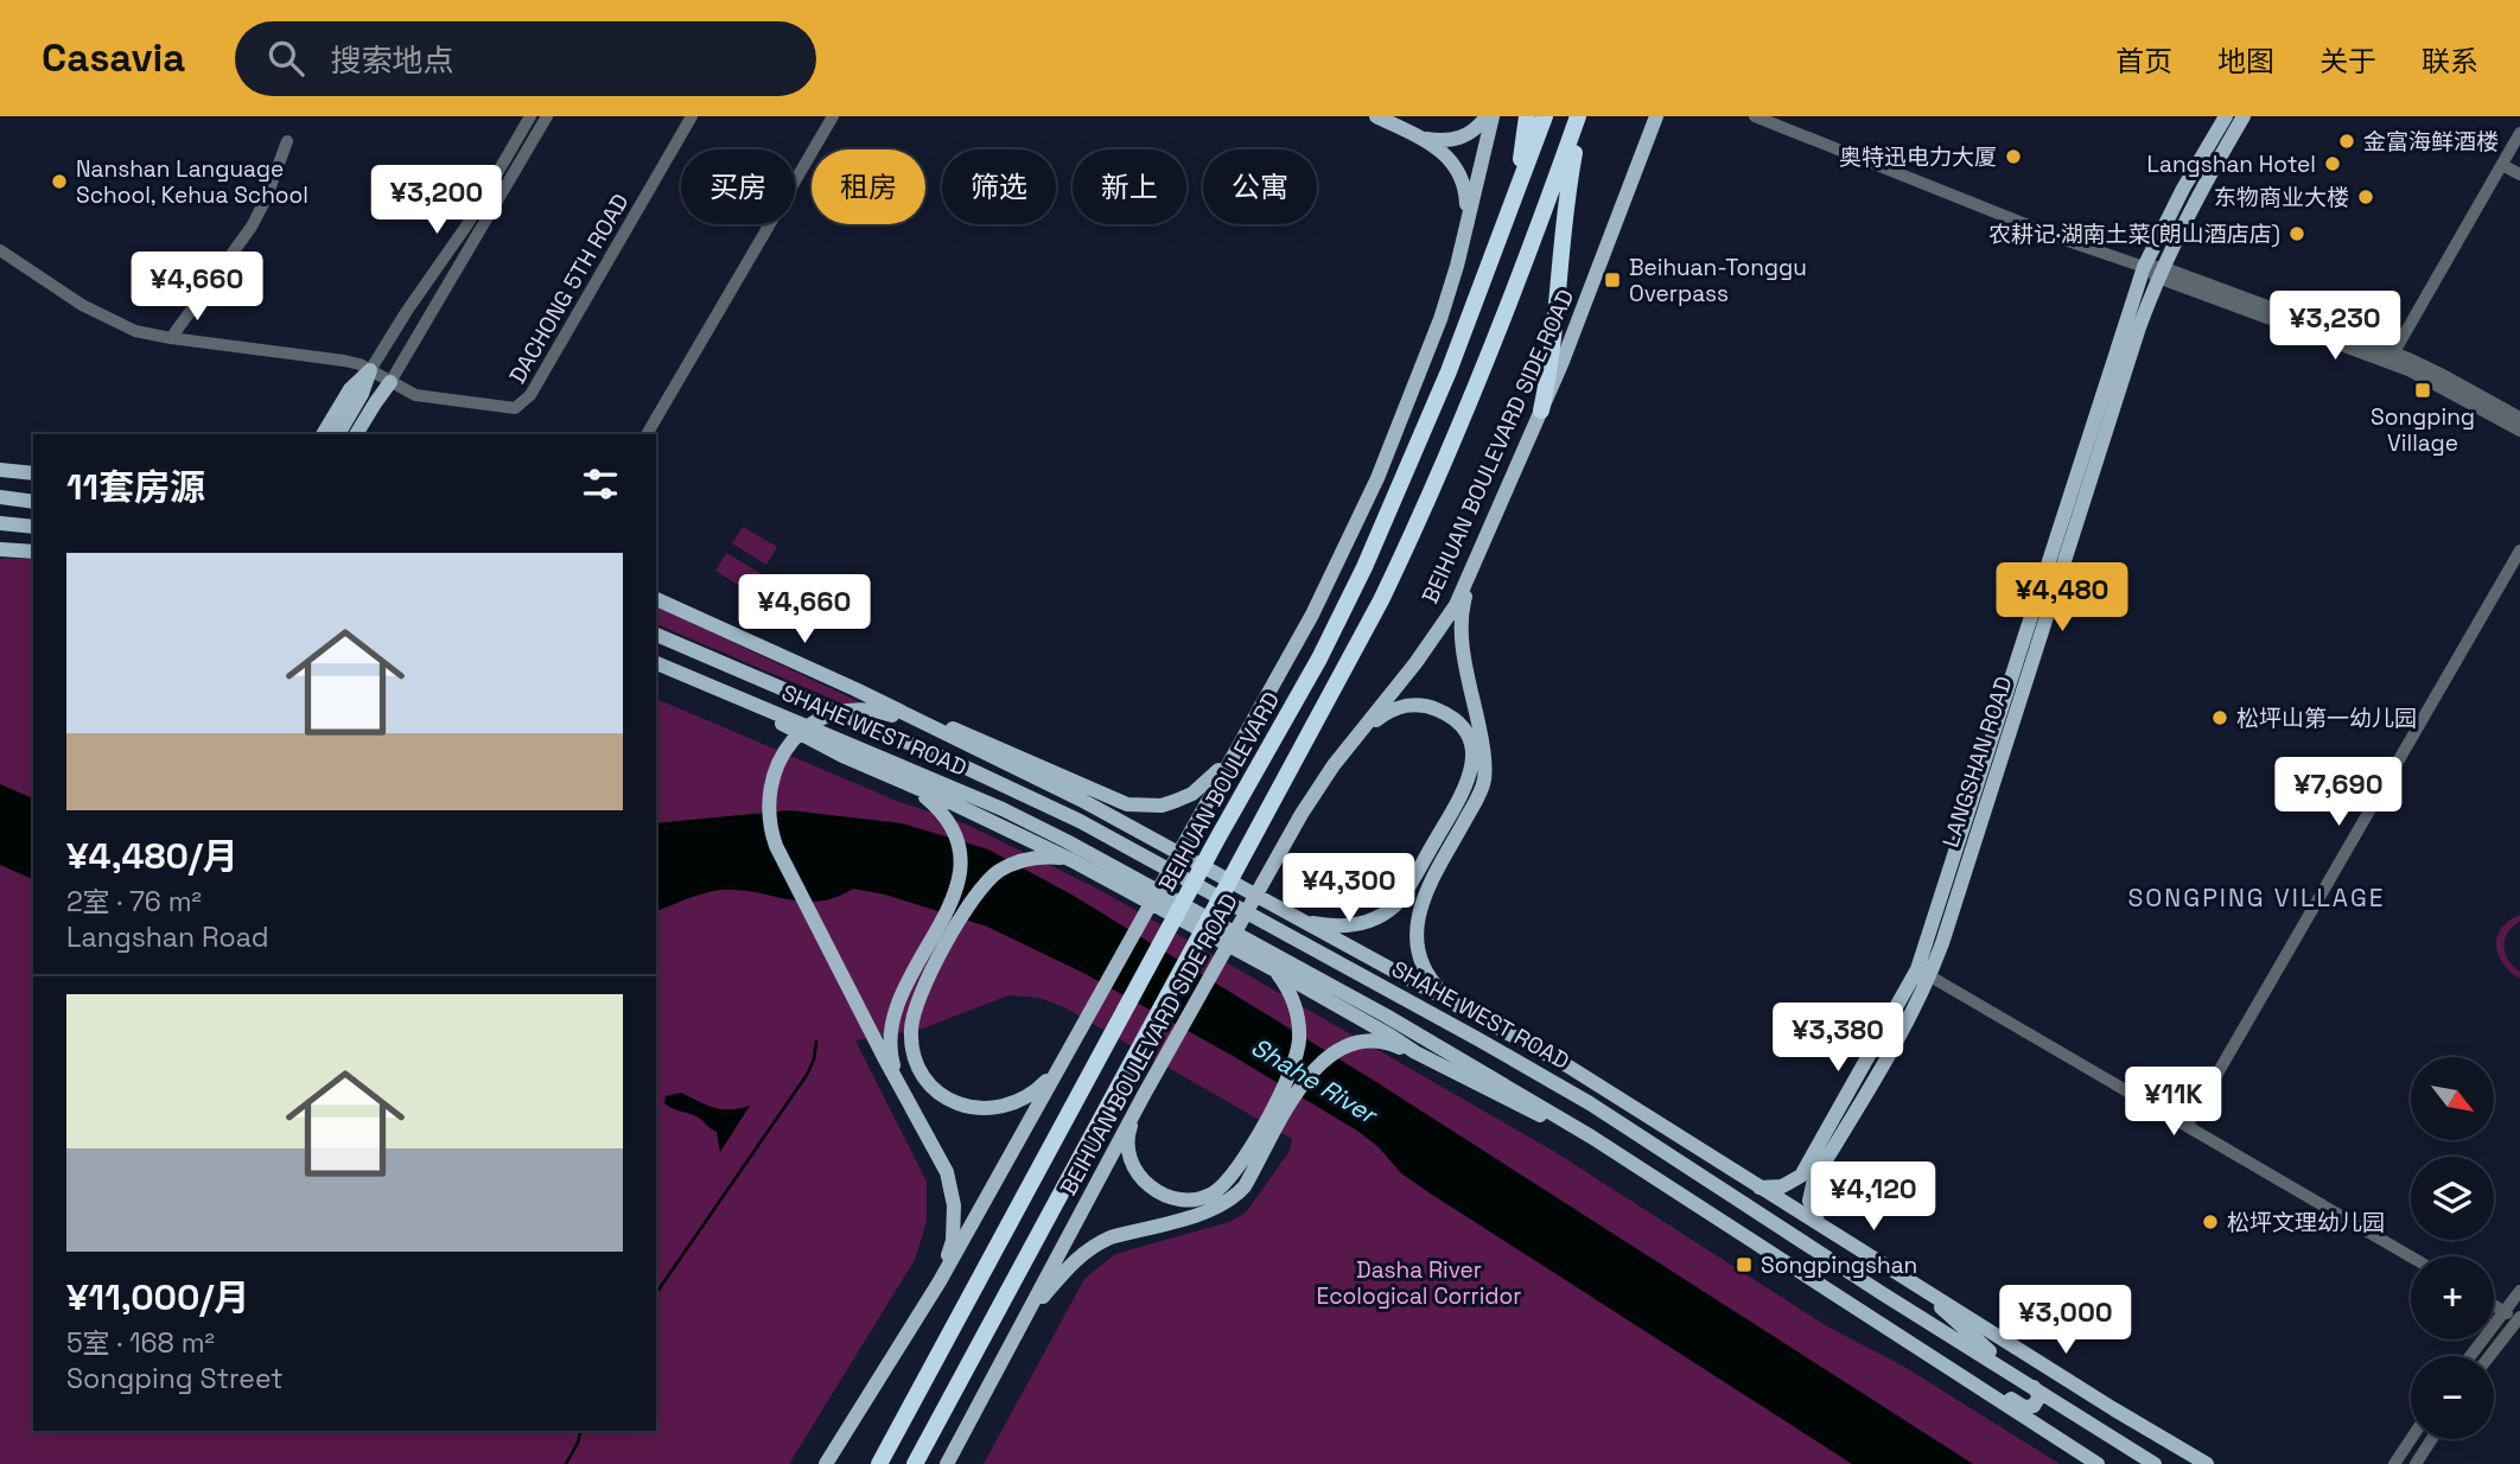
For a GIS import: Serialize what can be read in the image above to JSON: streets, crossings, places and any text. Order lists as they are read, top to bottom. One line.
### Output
{"streets":{"highway":["BEIHUAN BOULEVARD"],"main road":["BEIHUAN BOULEVARD SIDE ROAD","SHAHE WEST ROAD","LANGSHAN ROAD"],"street":["DACHONG 5TH ROAD"]},"districts":["SONGPING VILLAGE"],"water":["Shahe River"],"parks":["Dasha River Ecological Corridor"],"places":{"other":["金富海鲜酒楼","奥特迅电力大厦","Langshan Hotel","Nanshan Language School, Kehua School","东物商业大楼","农耕记·湖南土菜(朗山酒店店)","松坪山第一幼儿园","松坪文理幼儿园"],"transit":["Beihuan-Tonggu Overpass","Songping Village","Songpingshan"]},"north":"bottom right","page":{"header":"Casavia","search":"搜索地点","nav":["首页","地图","关于","联系"],"chip":["买房","租房","筛选","新上","公寓"],"price":["¥3,200","¥4,660","¥3,230","¥4,480","¥4,660","¥7,690","¥4,300","¥3,380","¥11K","¥4,120","¥3,000"],"heading":"11套房源","list":[{"name":"¥4,480/月","note":"2室 · 76 m² · Langshan Road"},{"name":"¥11,000/月","note":"5室 · 168 m² · Songping Street"}],"map_buttons":["+","−"]}}
